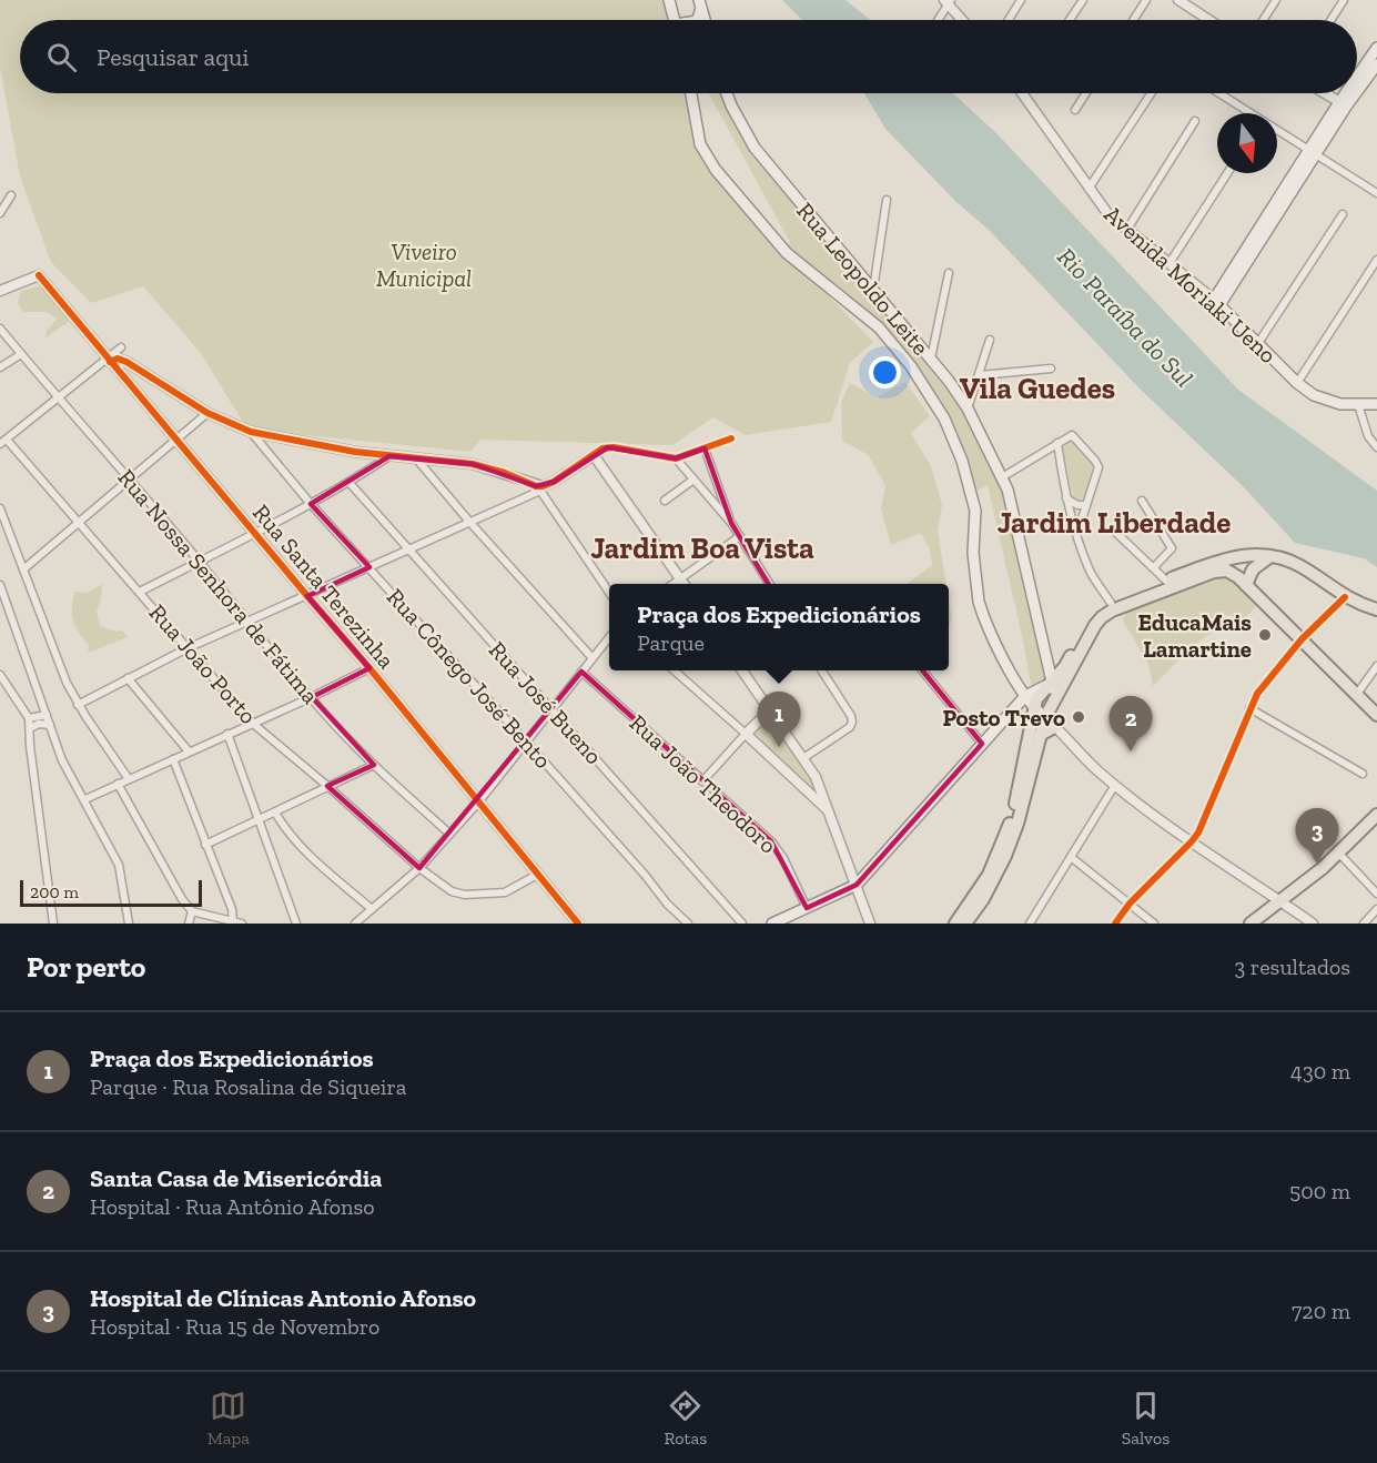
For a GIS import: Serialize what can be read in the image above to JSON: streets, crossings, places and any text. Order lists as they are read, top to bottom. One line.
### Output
{"streets":{"main road":["Rua Leopoldo Leite","Avenida Moriaki Ueno"],"street":["Rua Nossa Senhora de Fátima","Rua Santa Terezinha","Rua João Porto","Rua Cônego José Bento","Rua José Bueno","Rua João Theodoro"]},"crossings":[["Rua Santa Terezinha","Rua João Porto"]],"districts":["Vila Guedes","Jardim Liberdade","Jardim Boa Vista"],"water":["Rio Paraíba do Sul"],"parks":["Viveiro Municipal"],"places":["EducaMais Lamartine","Posto Trevo"],"scale_bar":"200 m","north":"bottom","page":{"search":"Pesquisar aqui","popup":["Praça dos Expedicionários","Parque"],"pins":["1","2","3"],"scale":"200 m","heading":["Por perto","3 resultados"],"list":[{"mark":"1","name":"Praça dos Expedicionários","note":"Parque · Rua Rosalina de Siqueira","value":"430 m"},{"mark":"2","name":"Santa Casa de Misericórdia","note":"Hospital · Rua Antônio Afonso","value":"500 m"},{"mark":"3","name":"Hospital de Clínicas Antonio Afonso","note":"Hospital · Rua 15 de Novembro","value":"720 m"}],"nav":["Mapa","Rotas","Salvos"]}}
